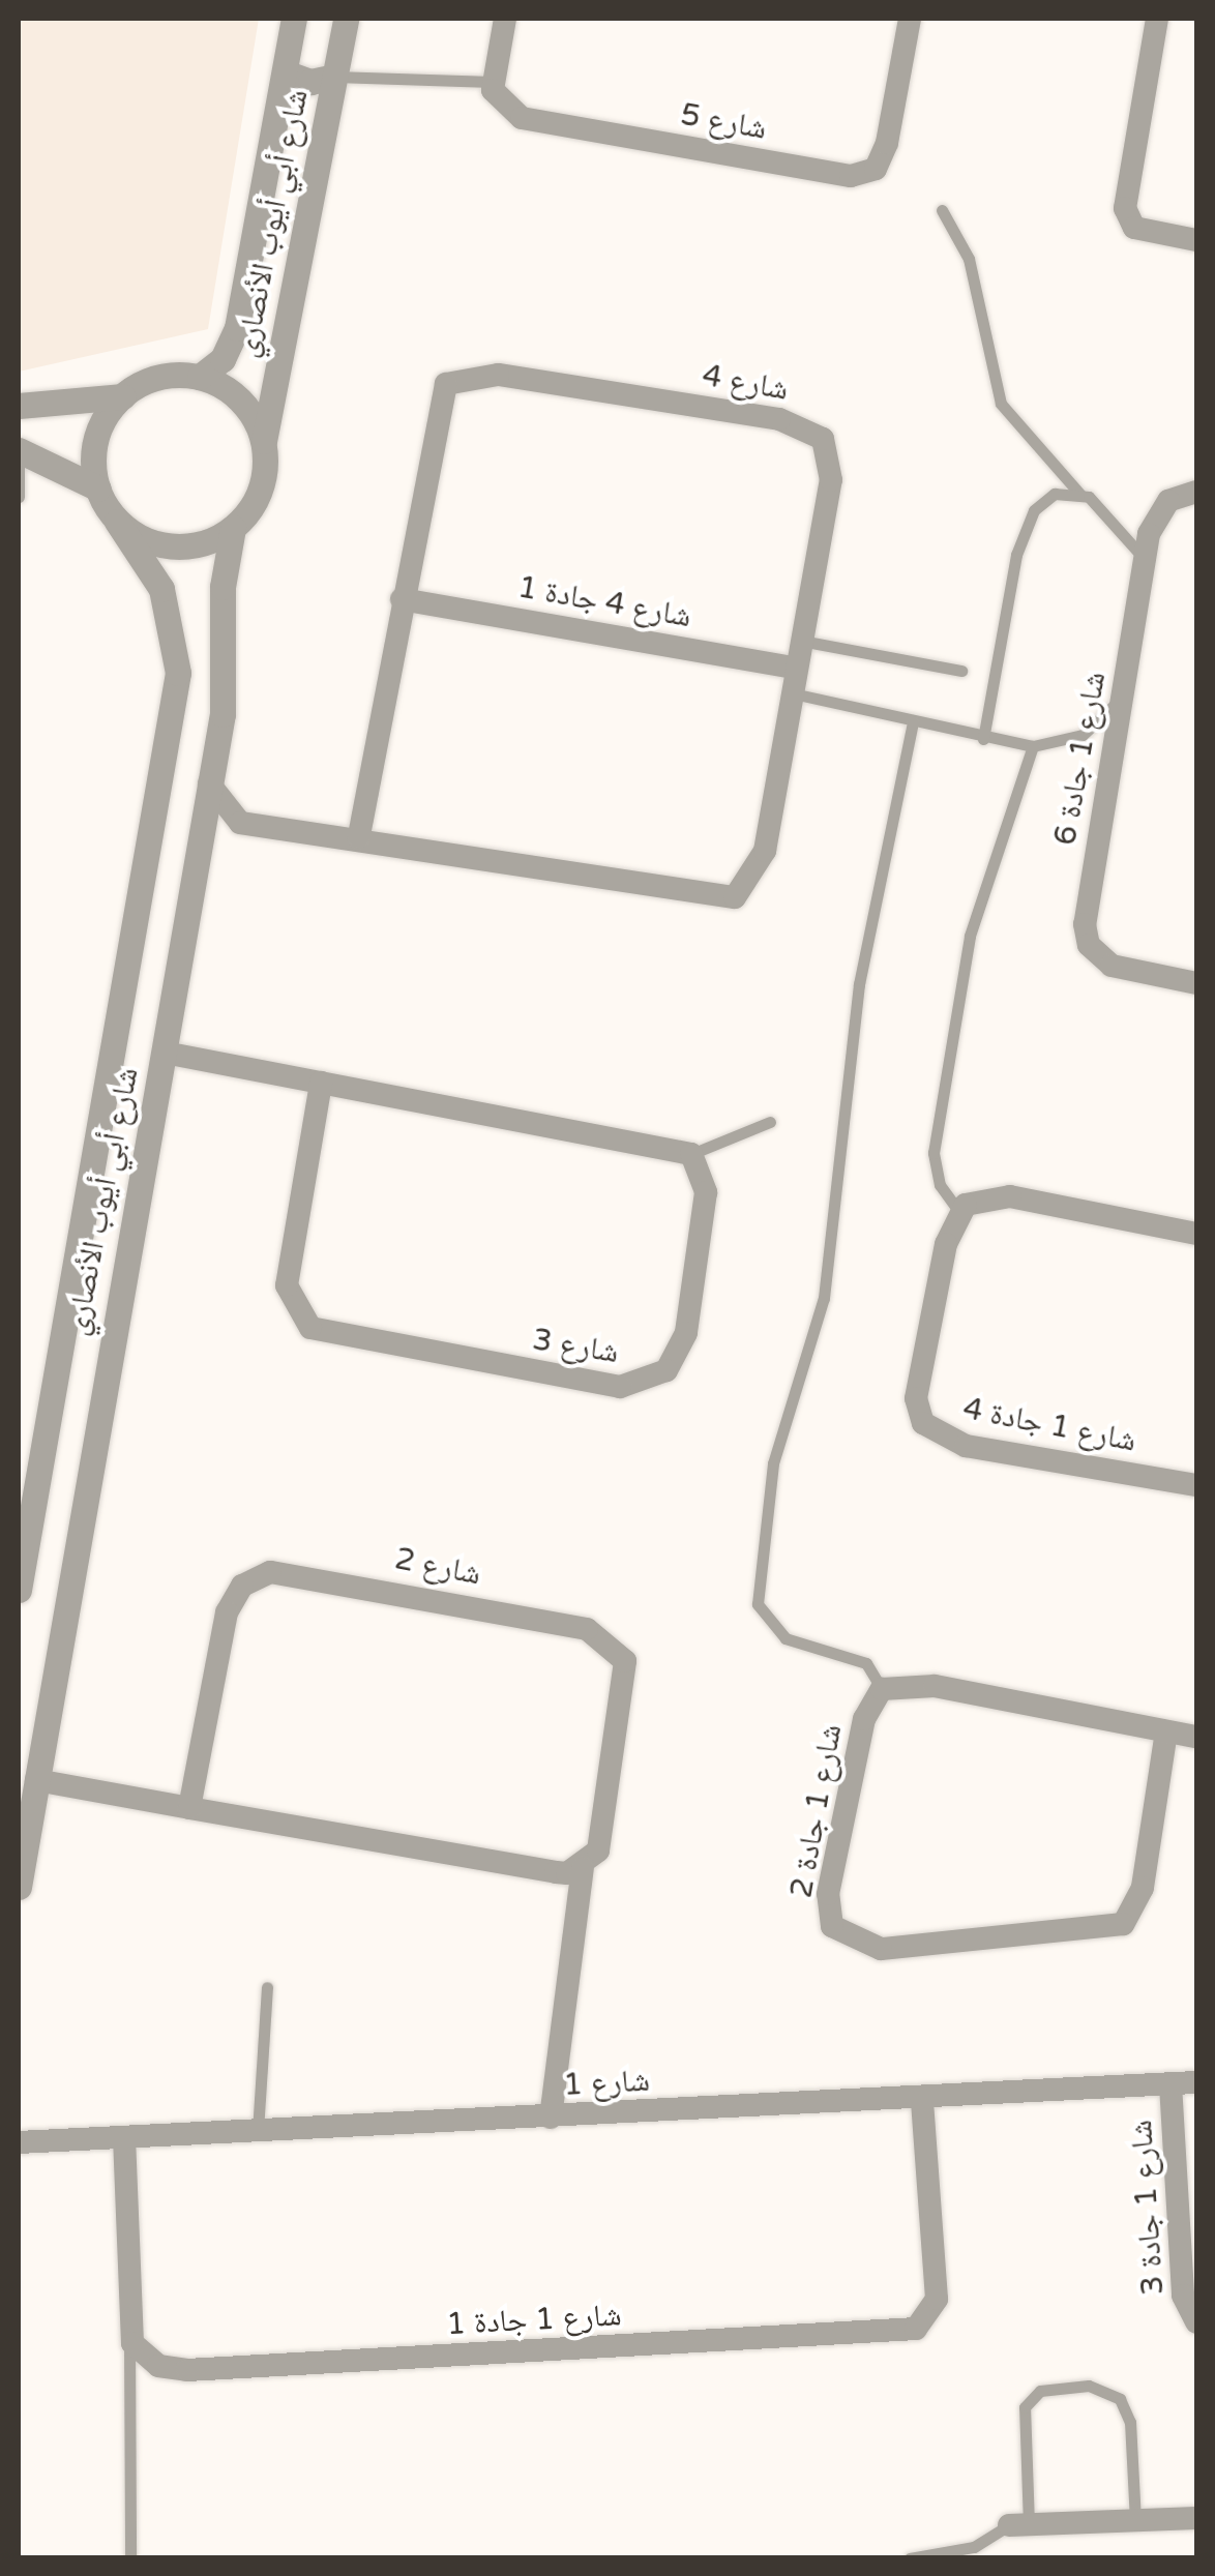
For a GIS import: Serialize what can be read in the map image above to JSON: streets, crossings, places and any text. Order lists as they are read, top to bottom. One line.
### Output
{"streets":{"street":["شارع 5","شارع أبي أيوب الأنصاري","شارع 4","شارع 4 جادة 1","شارع 1 جادة 6","شارع 3","شارع 1 جادة 4","شارع 2","شارع 1 جادة 2","شارع 1","شارع 1 جادة 3","شارع 1 جادة 1"]},"crossings":[["شارع 4","شارع 4 جادة 1"],["شارع 2","شارع 1"],["شارع 1","شارع 1 جادة 3"],["شارع 1","شارع 1 جادة 1"]]}
